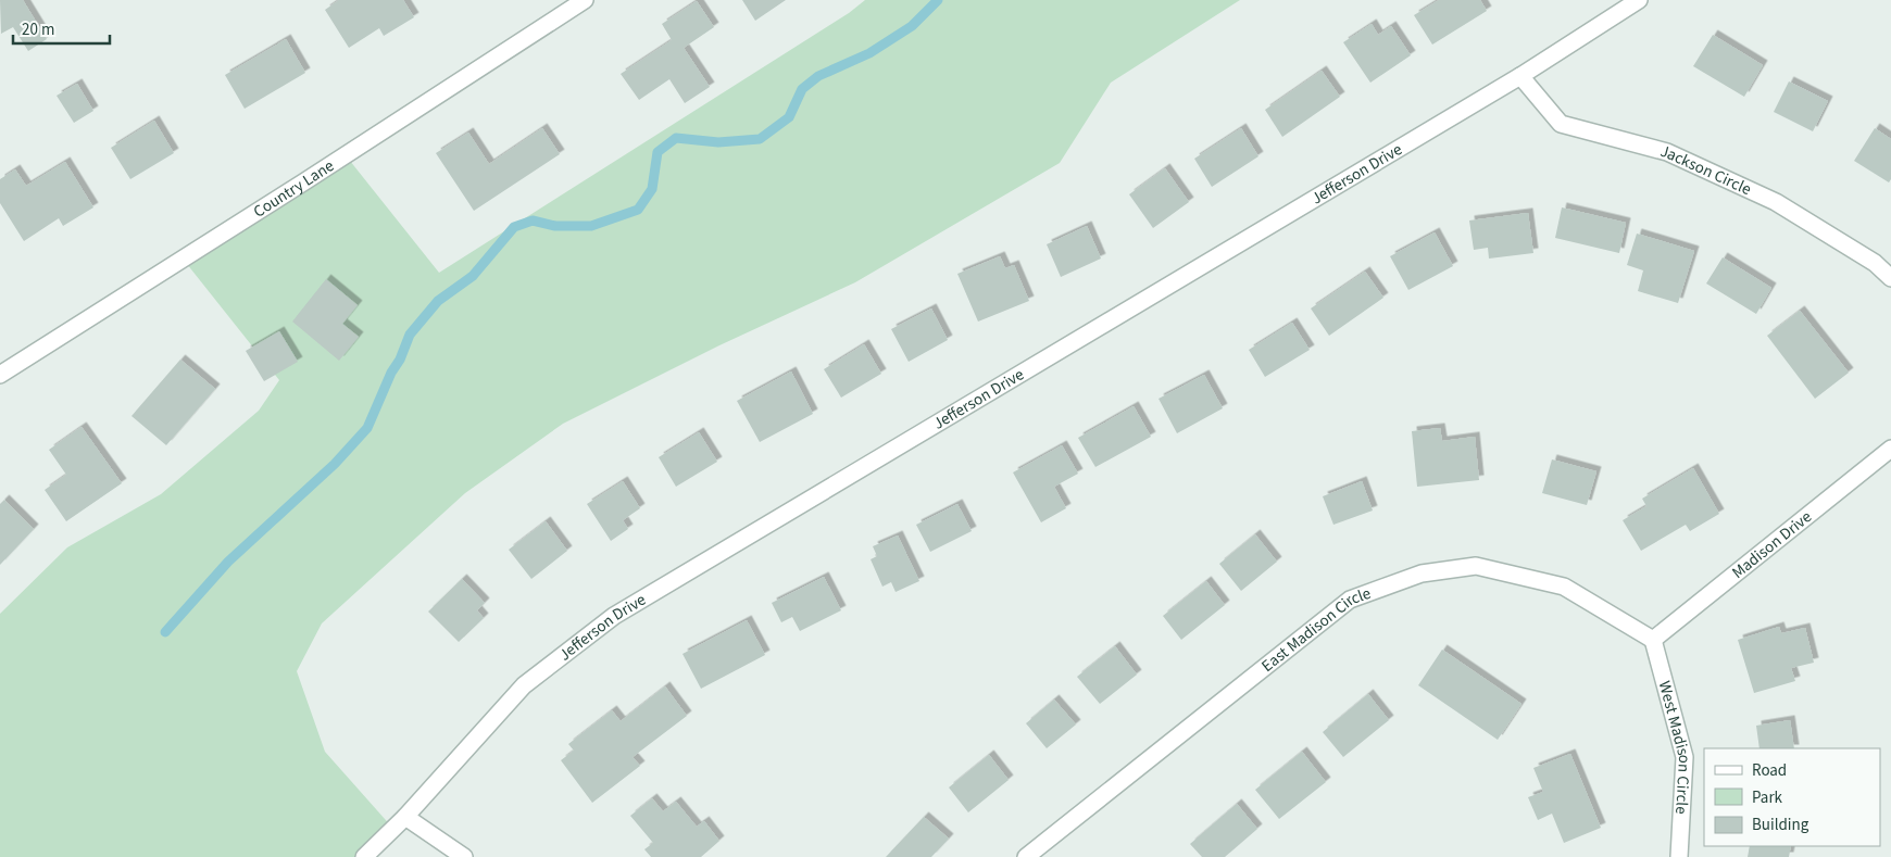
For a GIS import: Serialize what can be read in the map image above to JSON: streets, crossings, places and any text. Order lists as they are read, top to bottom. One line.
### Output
{"streets":{"street":["Jackson Circle","Jefferson Drive","Country Lane","Madison Drive","East Madison Circle","West Madison Circle"]},"crossings":[["Jackson Circle","Jefferson Drive"],["Madison Drive","East Madison Circle"],["Madison Drive","West Madison Circle"],["East Madison Circle","West Madison Circle"]],"legend":["Road","Park","Building"],"scale_bar":"20 m"}
